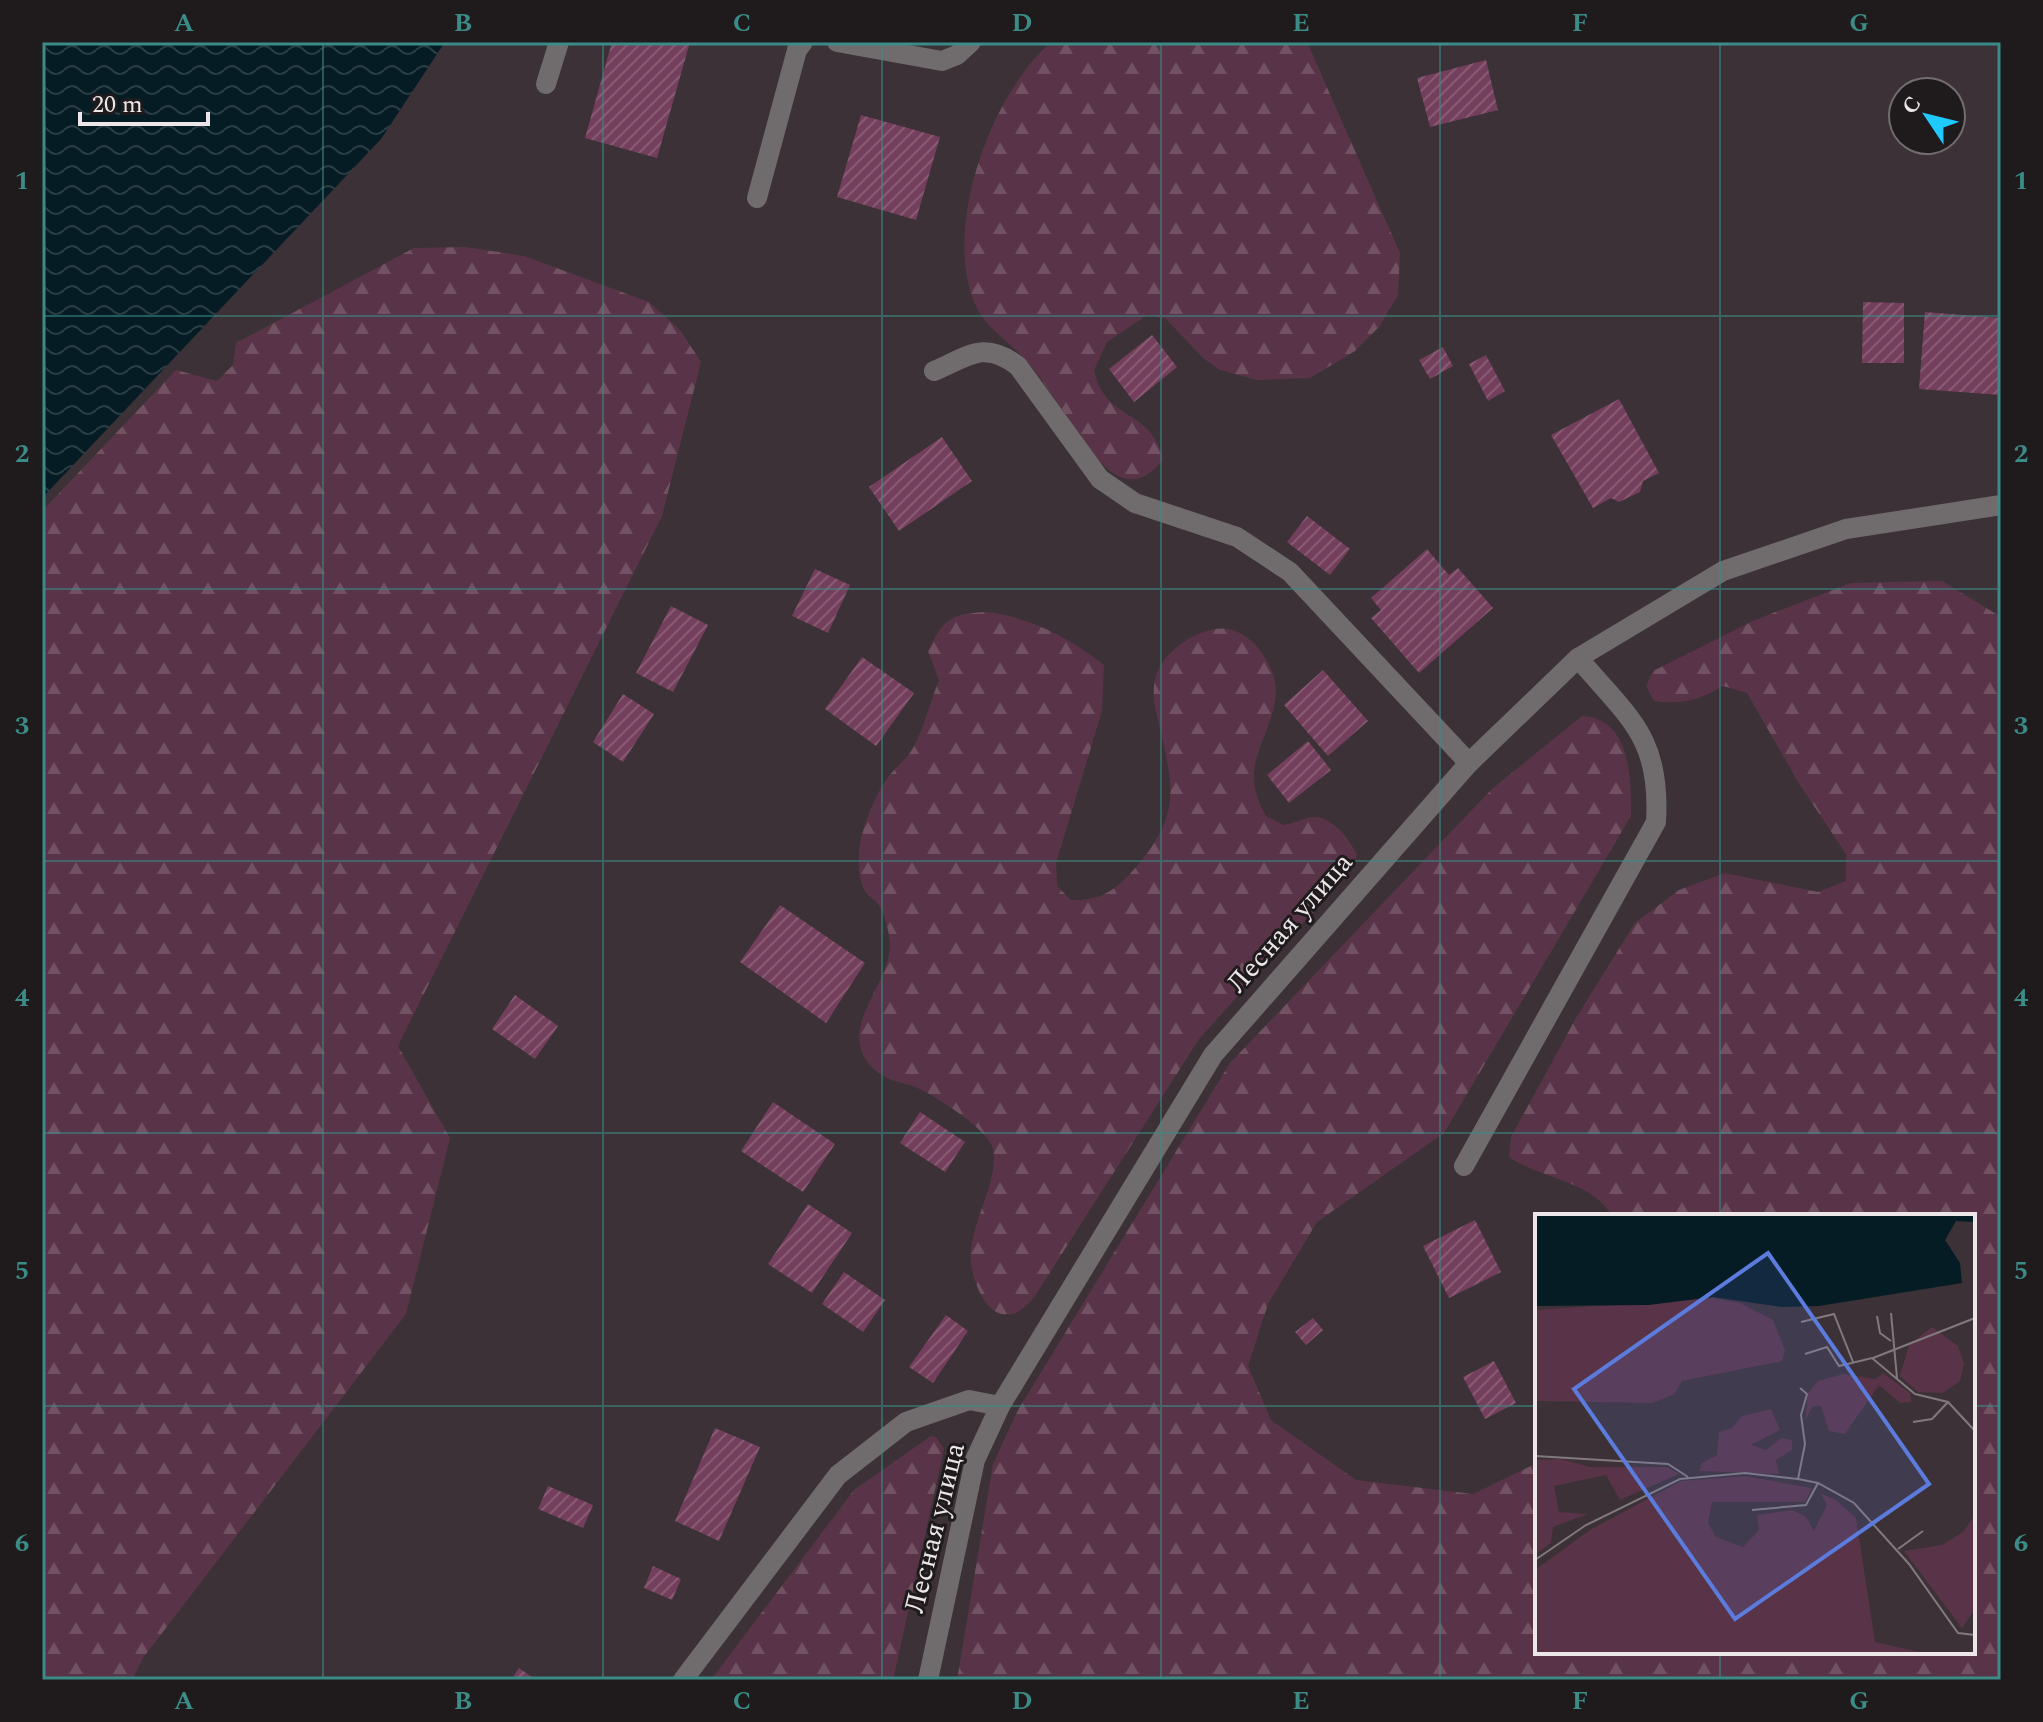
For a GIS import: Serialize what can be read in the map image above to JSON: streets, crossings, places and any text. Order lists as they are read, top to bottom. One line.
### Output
{"streets":{"street":["Лесная улица"]},"scale_bar":"20 m","north":"top left","grid":{"columns":["A","B","C","D","E","F","G"],"rows":["1","2","3","4","5","6"]}}
